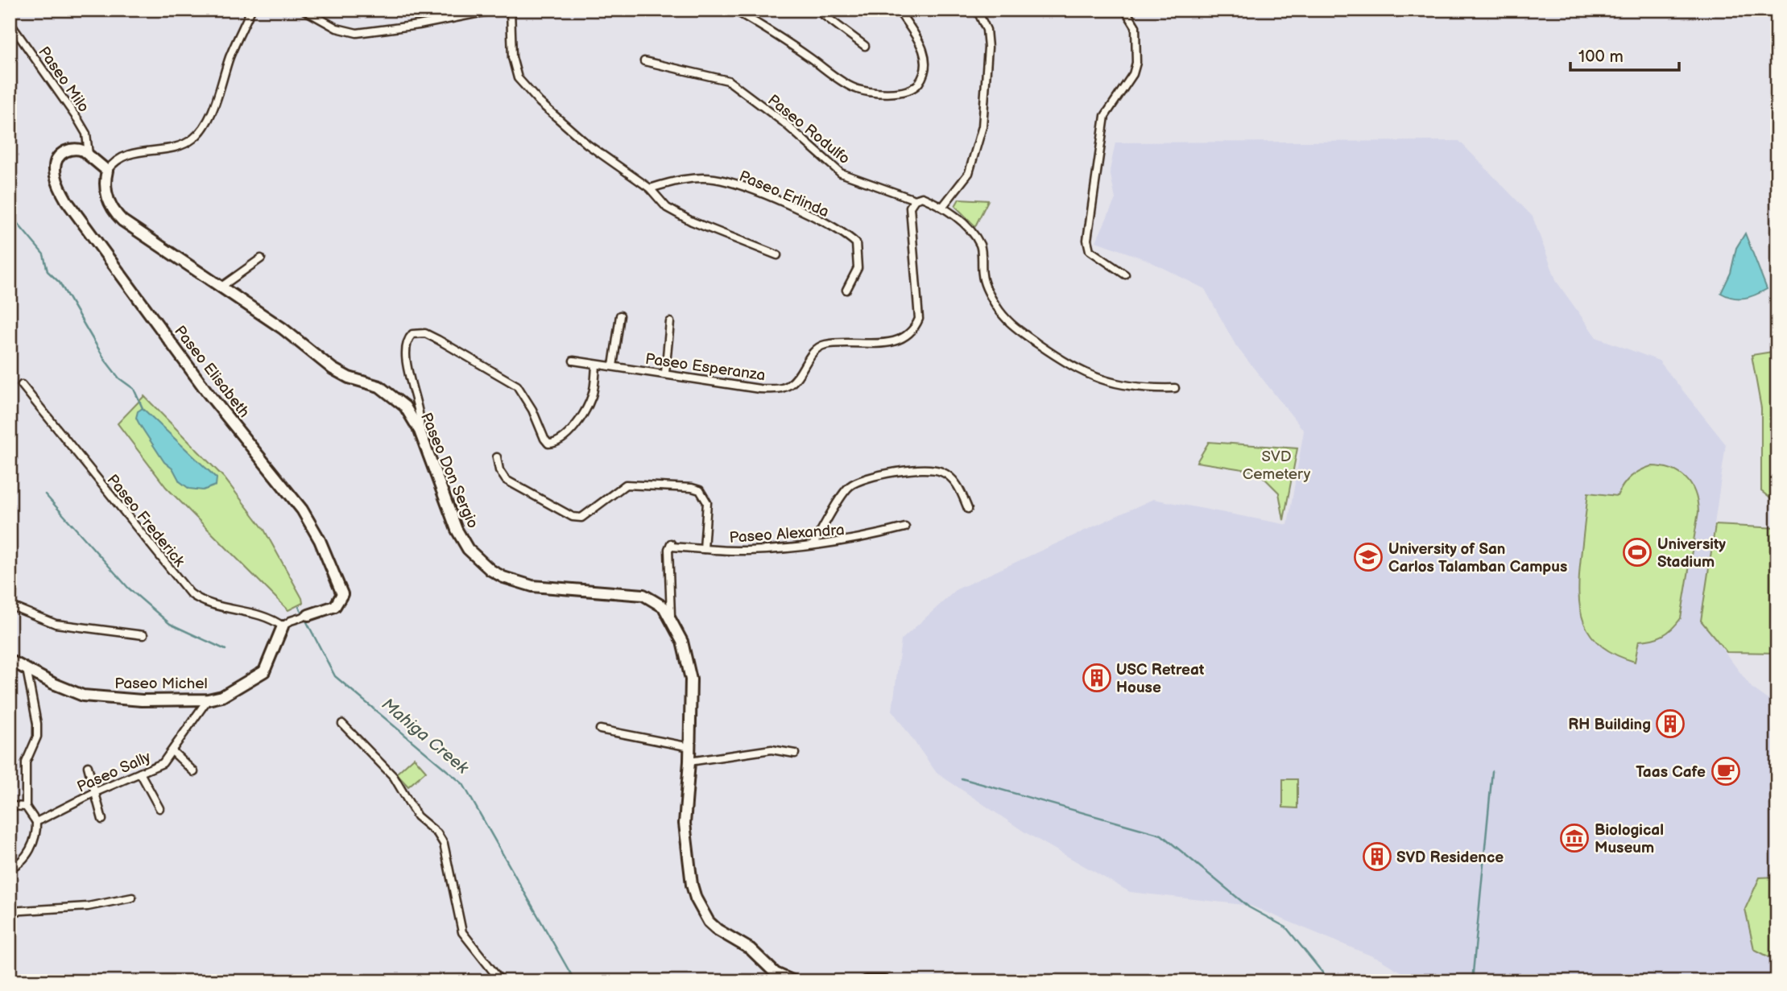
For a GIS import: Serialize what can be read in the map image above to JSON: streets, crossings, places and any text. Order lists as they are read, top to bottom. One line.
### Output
{"streets":{"street":["Paseo Milo","Paseo Rodulfo","Paseo Erlinda","Paseo Esperanza","Paseo Elisabeth","Paseo Don Sergio","Paseo Frederick","Paseo Alexandra","Paseo Michel","Paseo Sally"]},"crossings":[["Paseo Milo","Paseo Elisabeth"],["Paseo Rodulfo","Paseo Esperanza"],["Paseo Elisabeth","Paseo Frederick"],["Paseo Elisabeth","Paseo Michel"],["Paseo Don Sergio","Paseo Alexandra"],["Paseo Frederick","Paseo Michel"],["Paseo Michel","Paseo Sally"]],"water":["Mahiga Creek"],"parks":["SVD Cemetery"],"places":{"sports":["University Stadium"],"school or university":["University of San Carlos Talamban Campus"],"building":["USC Retreat House","RH Building","SVD Residence"],"cafe":["Taas Cafe"],"museum":["Biological Museum"]},"scale_bar":"100 m"}
